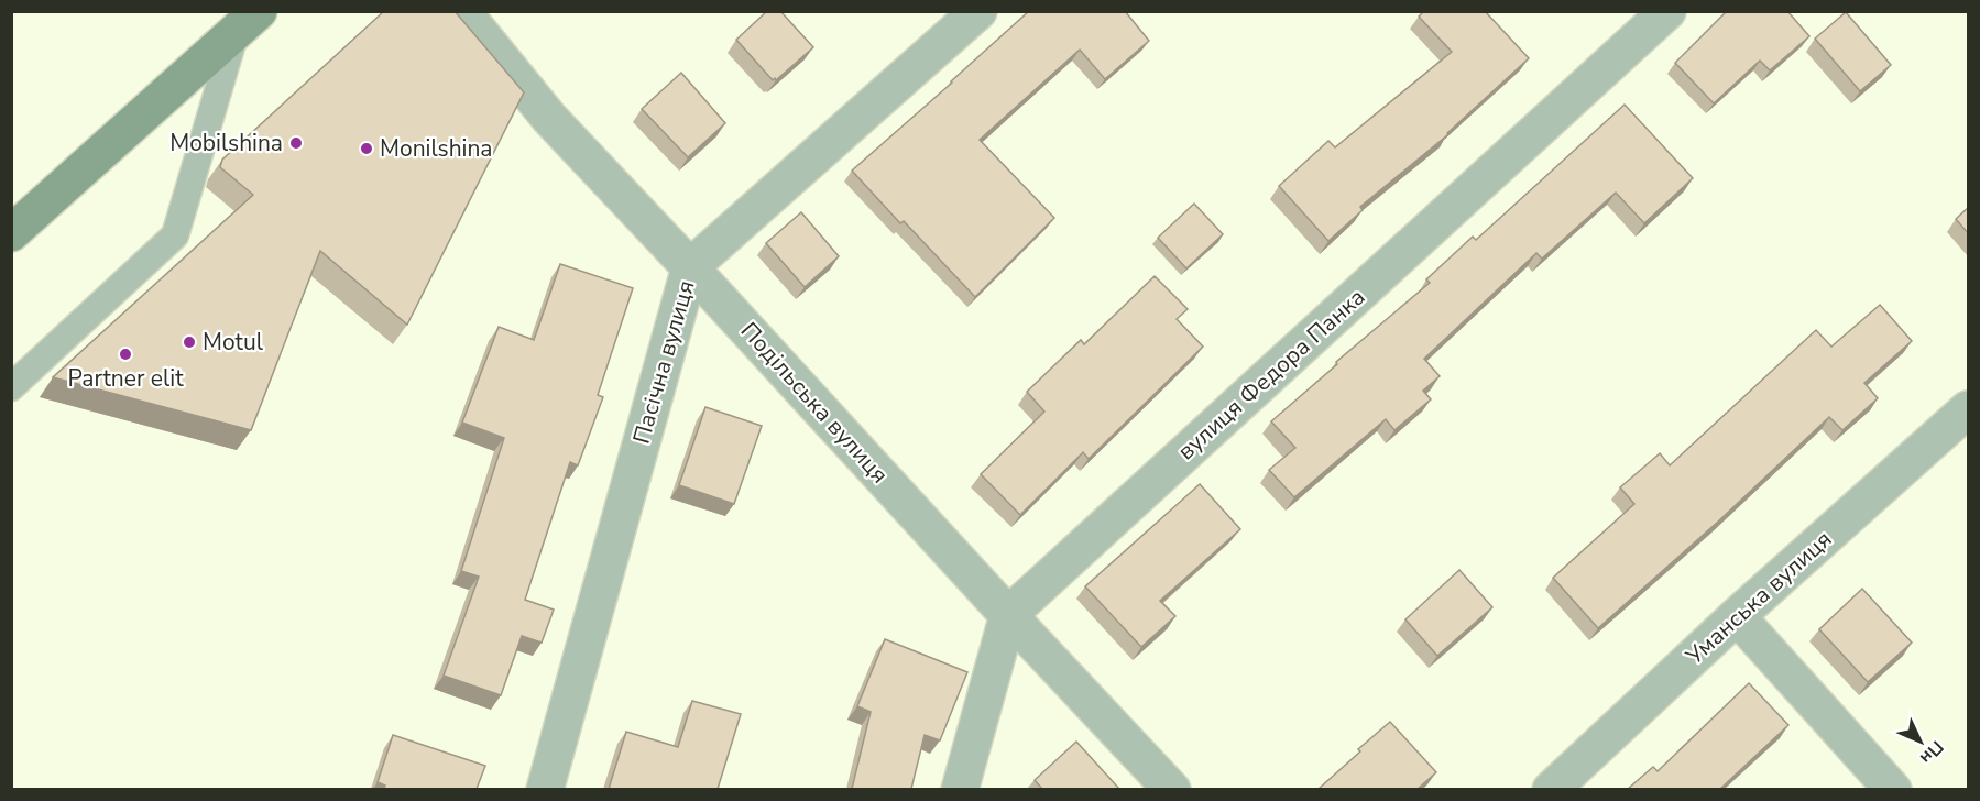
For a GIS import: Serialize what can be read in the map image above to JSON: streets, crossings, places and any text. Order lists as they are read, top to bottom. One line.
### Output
{"streets":{"street":["Пасічна вулиця","вулиця Федора Панка","Подільська вулиця","Уманська вулиця"]},"crossings":[["Пасічна вулиця","Подільська вулиця"],["вулиця Федора Панка","Подільська вулиця"]],"places":["Mobilshina","Monilshina","Motul","Partner elit"],"north":"bottom right"}
